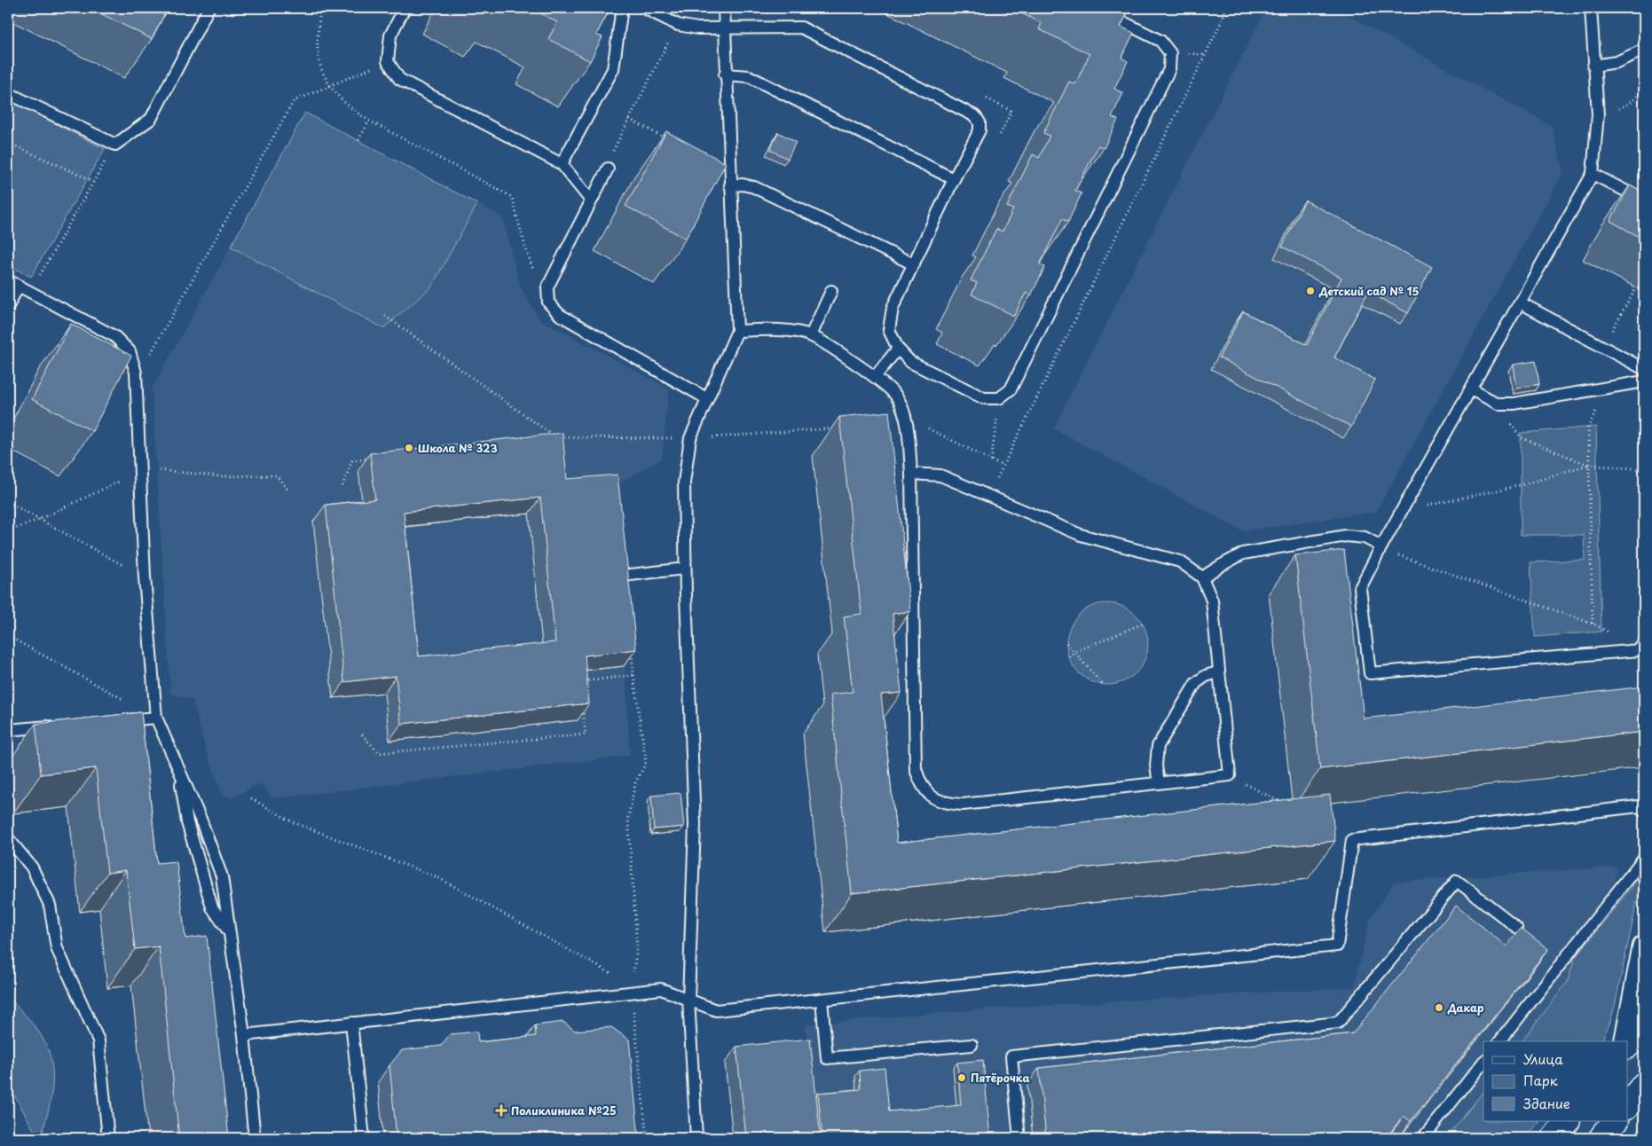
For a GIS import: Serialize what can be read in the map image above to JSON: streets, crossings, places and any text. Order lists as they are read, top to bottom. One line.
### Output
{"places":{"other":["Детский сад № 15","Школа № 323","Дакар","Пятёрочка"],"health":["Поликлиника №25"]},"legend":["Улица","Парк","Здание"]}
